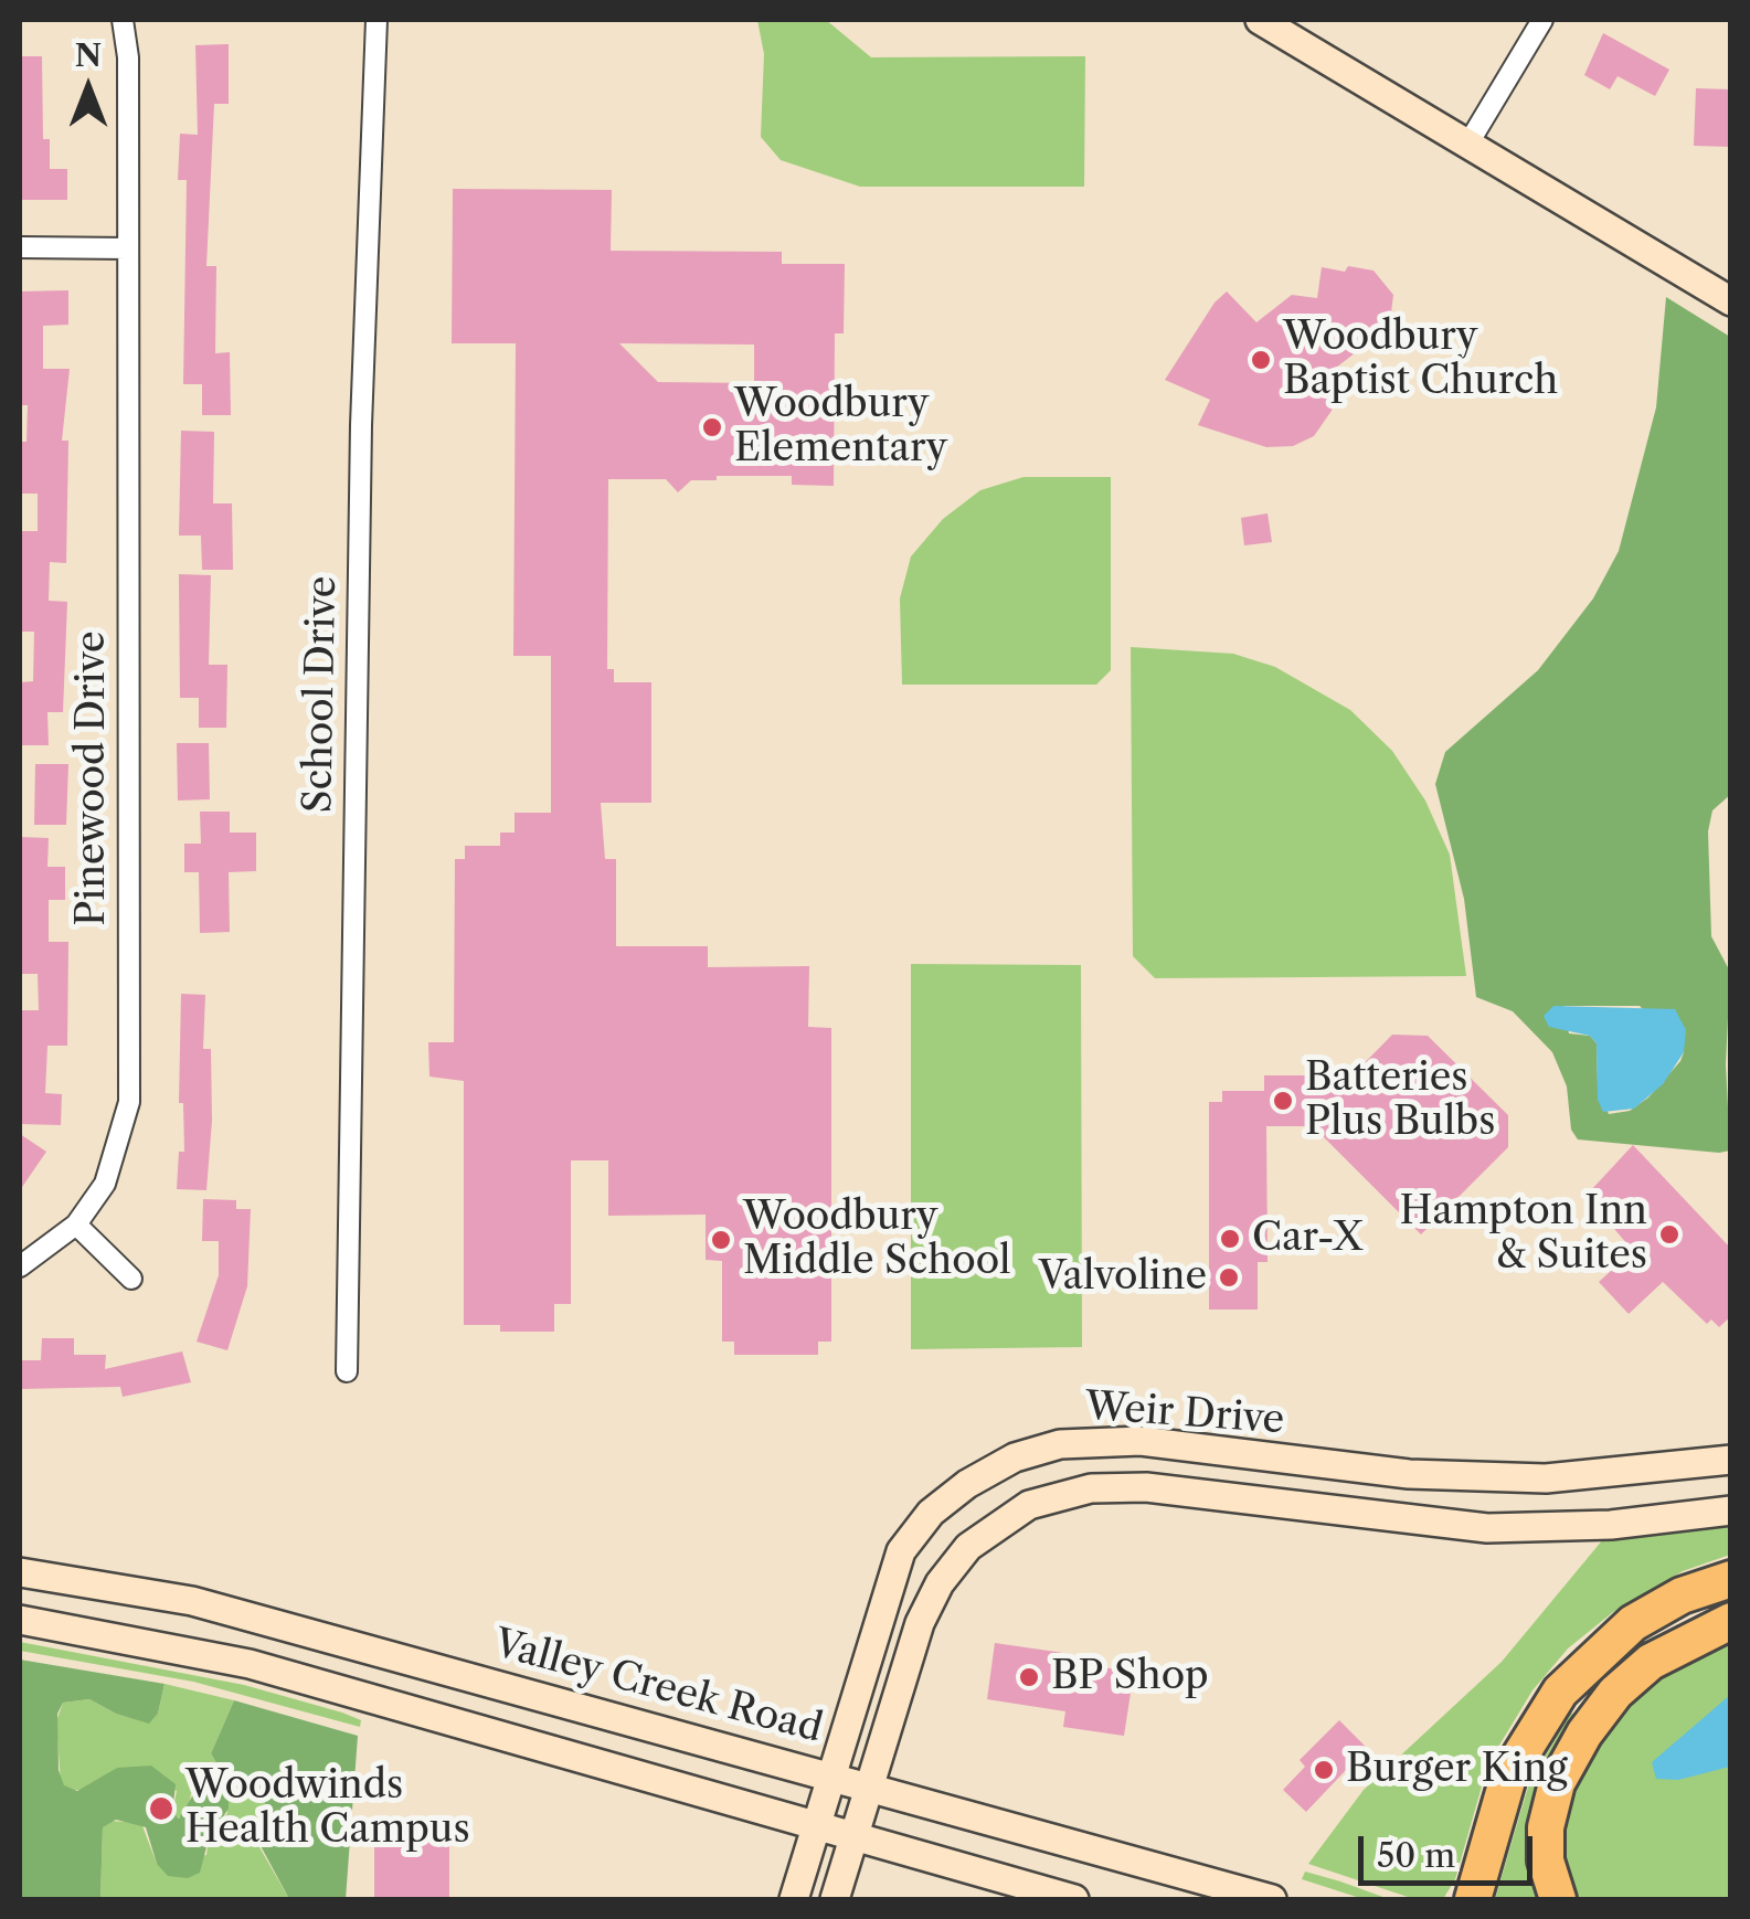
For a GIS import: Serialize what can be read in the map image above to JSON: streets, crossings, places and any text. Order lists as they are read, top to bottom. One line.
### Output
{"streets":{"street":["School Drive","Pinewood Drive","Weir Drive","Valley Creek Road"]},"crossings":[["Weir Drive","Valley Creek Road"]],"places":["Woodbury Baptist Church","Woodbury Elementary","Batteries Plus Bulbs","Hampton Inn & Suites","Car-X","Woodbury Middle School","Valvoline","BP Shop","Burger King","Woodwinds Health Campus"],"scale_bar":"50 m","north":"top"}
